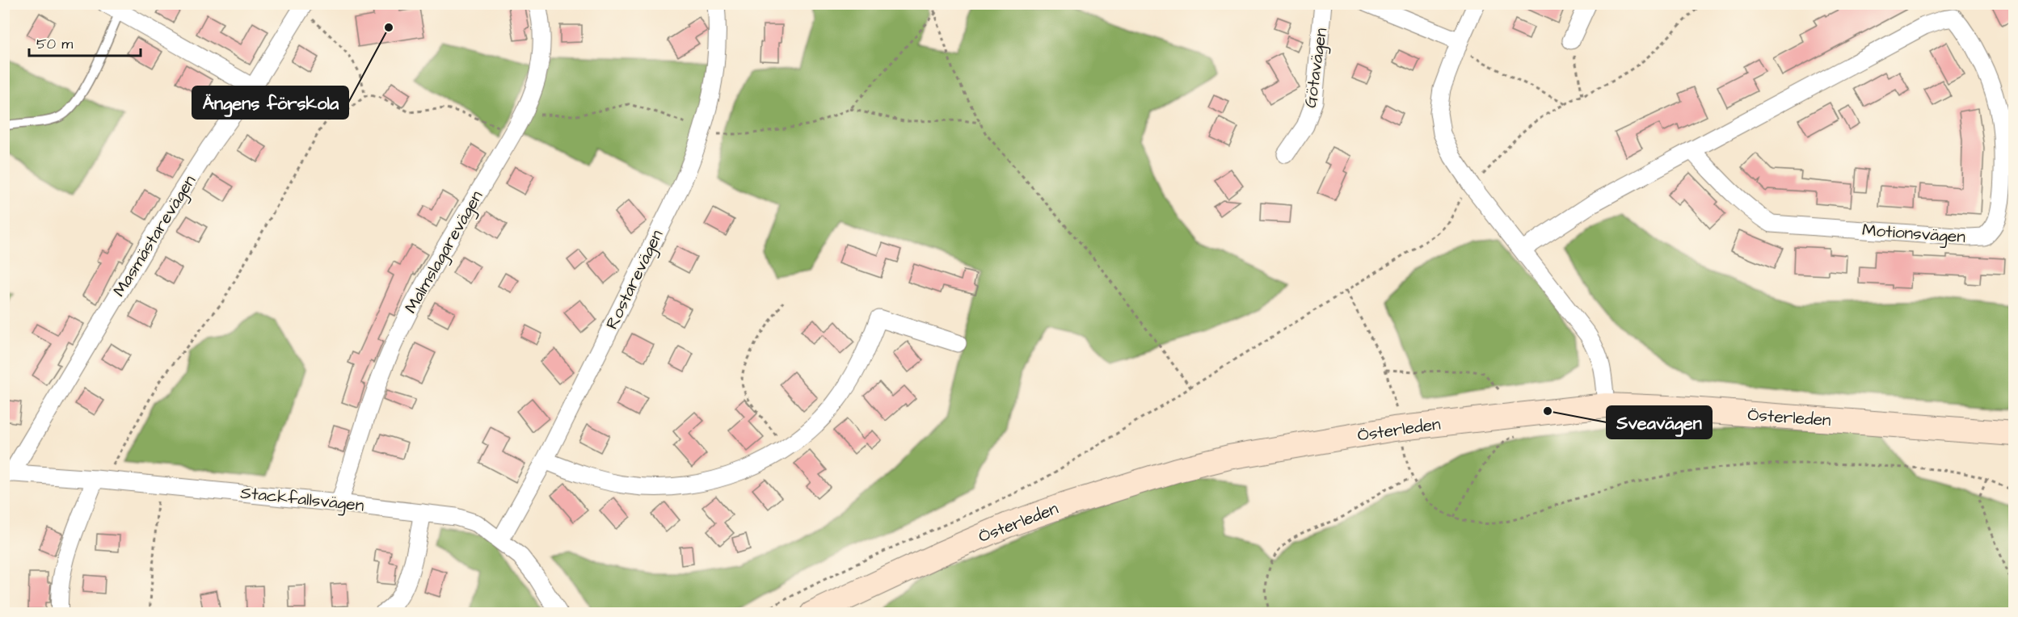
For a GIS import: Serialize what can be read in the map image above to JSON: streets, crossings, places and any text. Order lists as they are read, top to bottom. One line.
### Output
{"streets":{"main road":["Österleden"],"street":["Götavägen","Motionsvägen","Masmästarevägen","Malmslagarevägen","Rostarevägen","Stackfallsvägen"]},"crossings":[["Masmästarevägen","Stackfallsvägen"],["Malmslagarevägen","Stackfallsvägen"],["Rostarevägen","Stackfallsvägen"]],"places":["Ängens förskola","Sveavägen"],"scale_bar":"50 m"}
